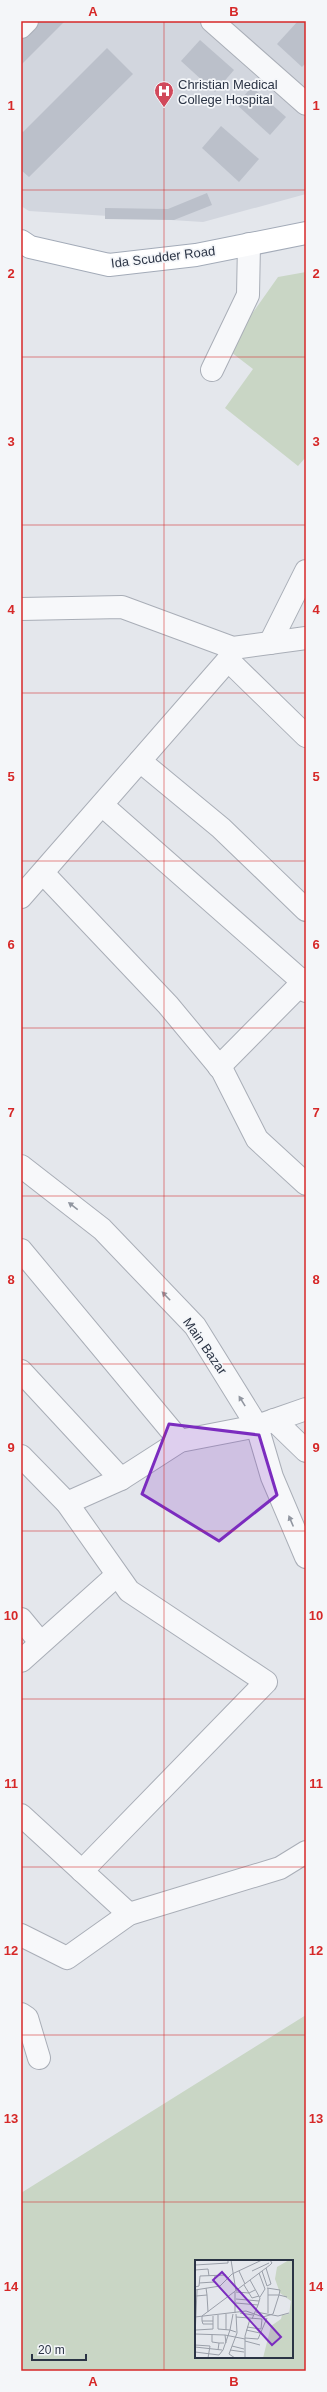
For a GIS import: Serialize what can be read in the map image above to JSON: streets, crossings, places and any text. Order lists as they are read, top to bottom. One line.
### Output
{"streets":{"main road":["Ida Scudder Road"],"street":["Main Bazar"]},"places":{"hospital":["Christian Medical College Hospital"]},"scale_bar":"20 m","grid":{"columns":["A","B"],"rows":["1","2","3","4","5","6","7","8","9","10","11","12","13","14"]}}
